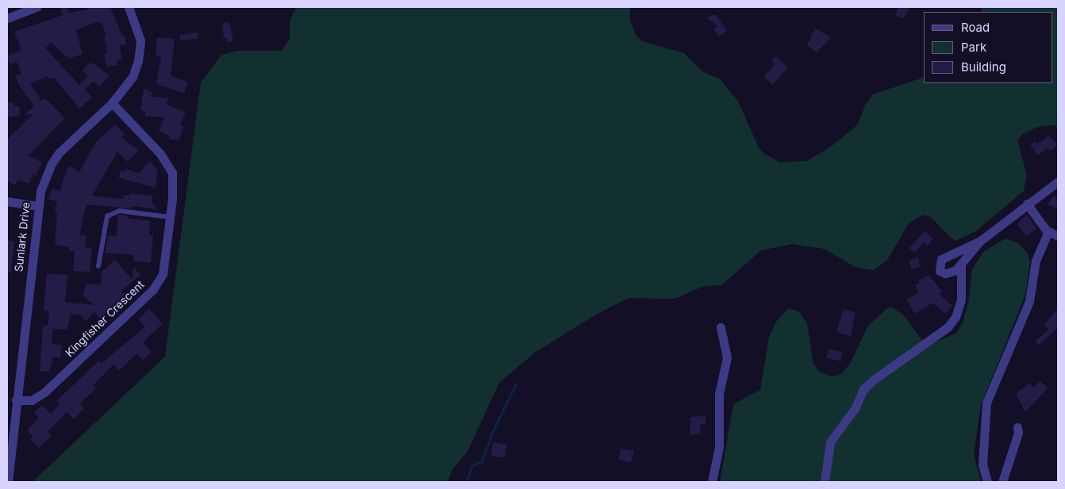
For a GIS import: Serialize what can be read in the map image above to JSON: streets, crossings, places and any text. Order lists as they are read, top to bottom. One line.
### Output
{"streets":{"street":["Sunlark Drive","Kingfisher Crescent"]},"crossings":[["Sunlark Drive","Kingfisher Crescent"]],"legend":["Road","Park","Building"]}
